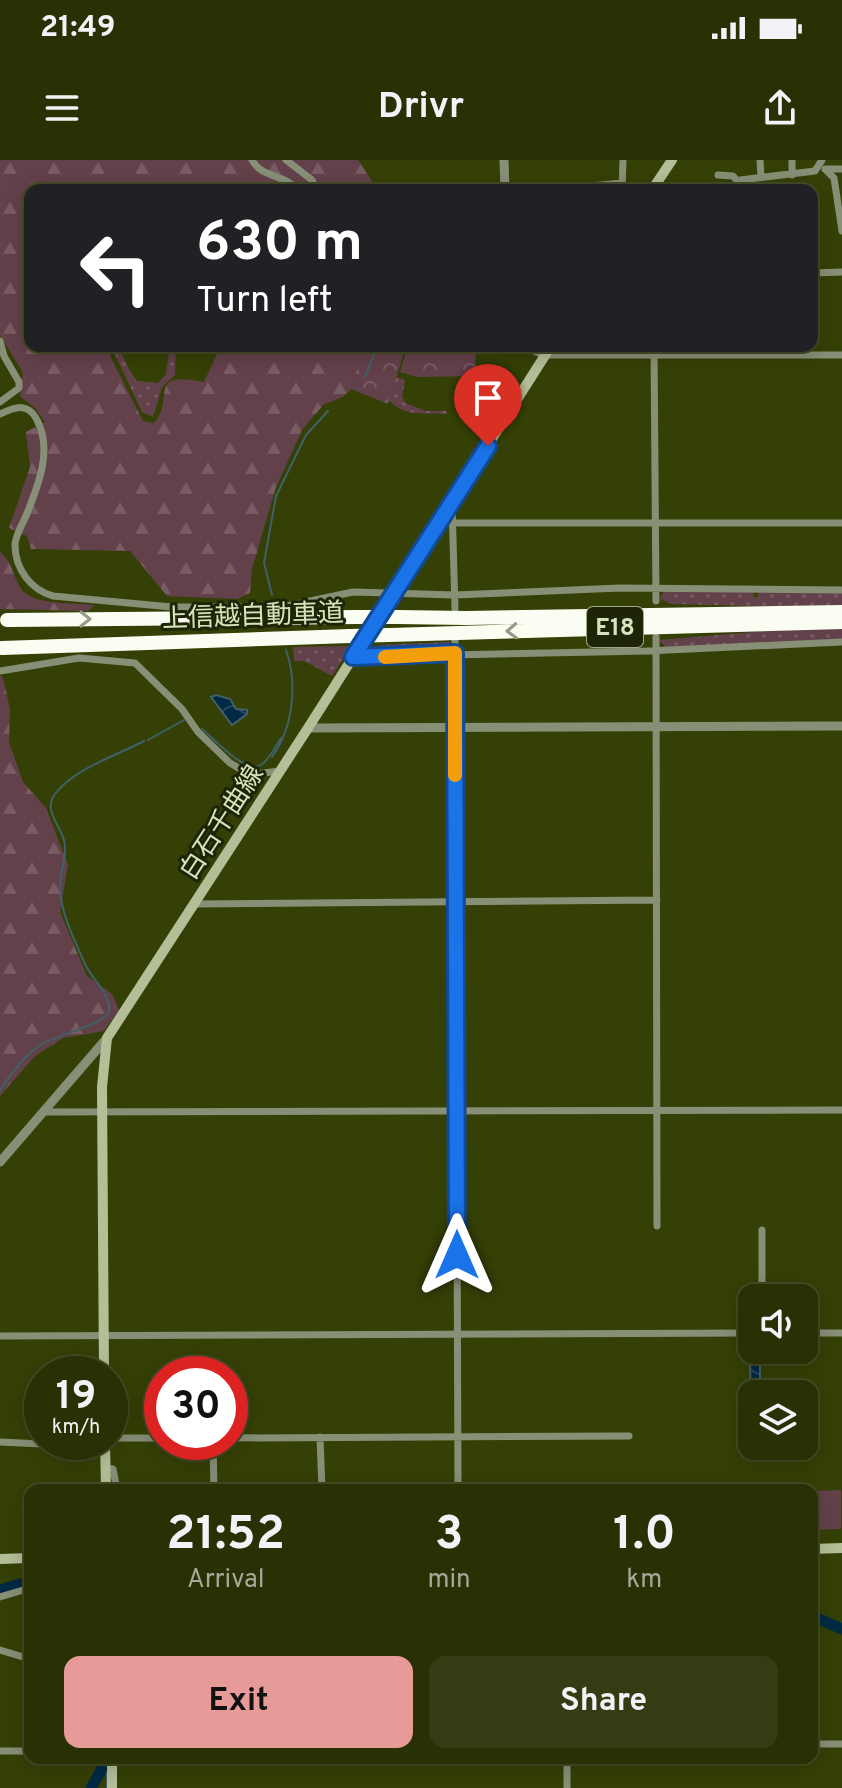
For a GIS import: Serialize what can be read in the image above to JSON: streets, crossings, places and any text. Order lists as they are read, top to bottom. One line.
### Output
{"streets":{"highway":["上信越自動車道","E18"],"main road":["白石千曲線"]},"page":{"status":"21:49","header":"Drivr","turn":["630 m","Turn left"],"speed":"19 km/h","limit":"30","eta":["21:52","Arrival","3","min","1.0","km"],"buttons":["Exit","Share"]}}
